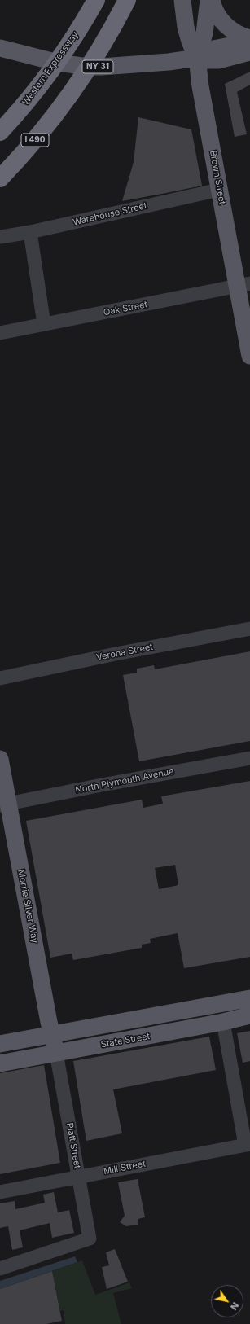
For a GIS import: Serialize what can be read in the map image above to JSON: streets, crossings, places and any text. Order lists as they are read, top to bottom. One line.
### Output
{"streets":{"highway":["Western Expressway","I 490"],"main road":["NY 31","Brown Street","Morrie Silver Way","State Street"],"street":["Warehouse Street","Oak Street","Verona Street","North Plymouth Avenue","Platt Street","Mill Street"]},"crossings":[["NY 31","Brown Street"],["Brown Street","Warehouse Street"],["Brown Street","Oak Street"],["North Plymouth Avenue","Morrie Silver Way"],["Morrie Silver Way","State Street"],["Morrie Silver Way","Platt Street"],["State Street","Platt Street"],["Platt Street","Mill Street"]],"north":"bottom right"}
